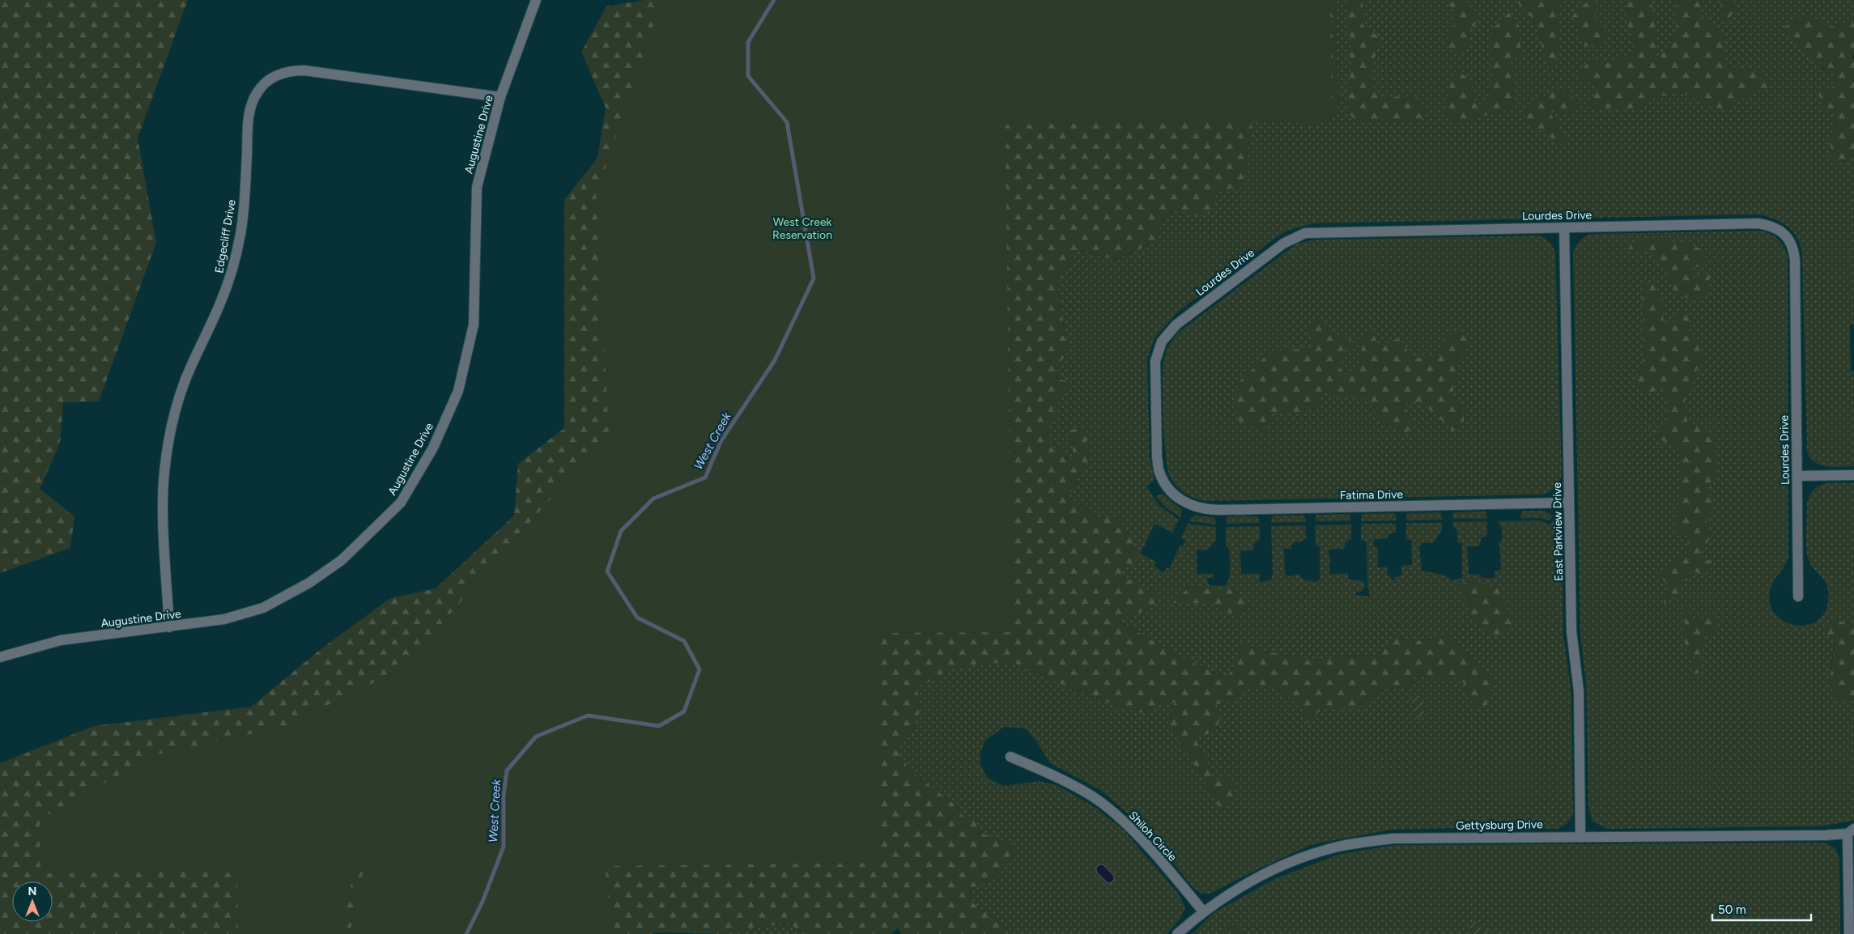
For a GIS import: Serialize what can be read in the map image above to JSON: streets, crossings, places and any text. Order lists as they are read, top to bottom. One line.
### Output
{"streets":{"street":["Augustine Drive","Lourdes Drive","Edgecliff Drive","Fatima Drive","East Parkview Drive","Gettysburg Drive","Shiloh Circle"]},"crossings":[["Augustine Drive","Edgecliff Drive"],["Lourdes Drive","Fatima Drive"],["Lourdes Drive","East Parkview Drive"],["Fatima Drive","East Parkview Drive"],["East Parkview Drive","Gettysburg Drive"],["Gettysburg Drive","Shiloh Circle"]],"water":["West Creek"],"parks":["West Creek Reservation"],"scale_bar":"50 m","north":"top"}
